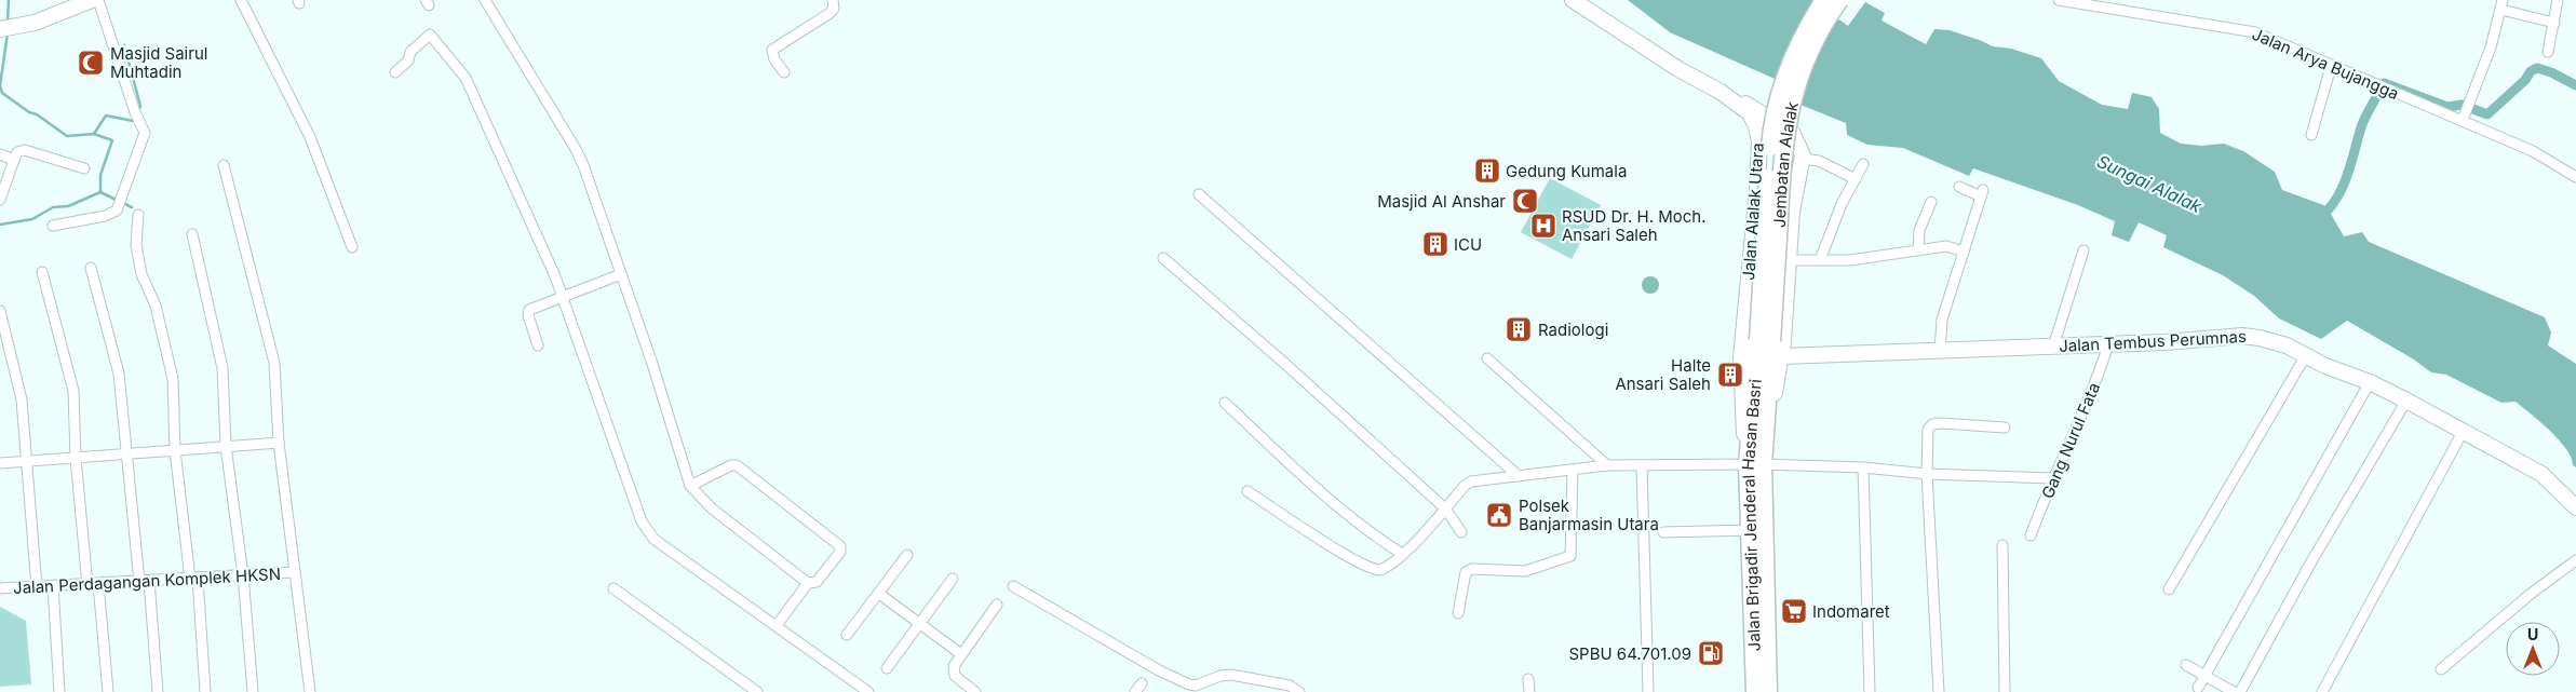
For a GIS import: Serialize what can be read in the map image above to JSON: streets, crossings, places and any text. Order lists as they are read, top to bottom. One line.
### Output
{"streets":{"highway":["Jembatan Alalak","Jalan Brigadir Jenderal Hasan Basri"],"main road":["Jalan Alalak Utara","Jalan Tembus Perumnas"],"street":["Jalan Arya Bujangga","Gang Nurul Fata","Jalan Perdagangan Komplek HKSN"]},"crossings":[["Jembatan Alalak","Jalan Brigadir Jenderal Hasan Basri"],["Jalan Alalak Utara","Jalan Brigadir Jenderal Hasan Basri"],["Jalan Tembus Perumnas","Gang Nurul Fata"]],"water":["Sungai Alalak"],"places":{"mosque":["Masjid Sairul Muhtadin","Masjid Al Anshar"],"building":["Gedung Kumala","ICU","Radiologi","Halte Ansari Saleh"],"hospital":["RSUD Dr. H. Moch. Ansari Saleh"],"public building":["Polsek Banjarmasin Utara"],"supermarket":["Indomaret"],"fuel station":["SPBU 64.701.09"]},"north":"top"}
